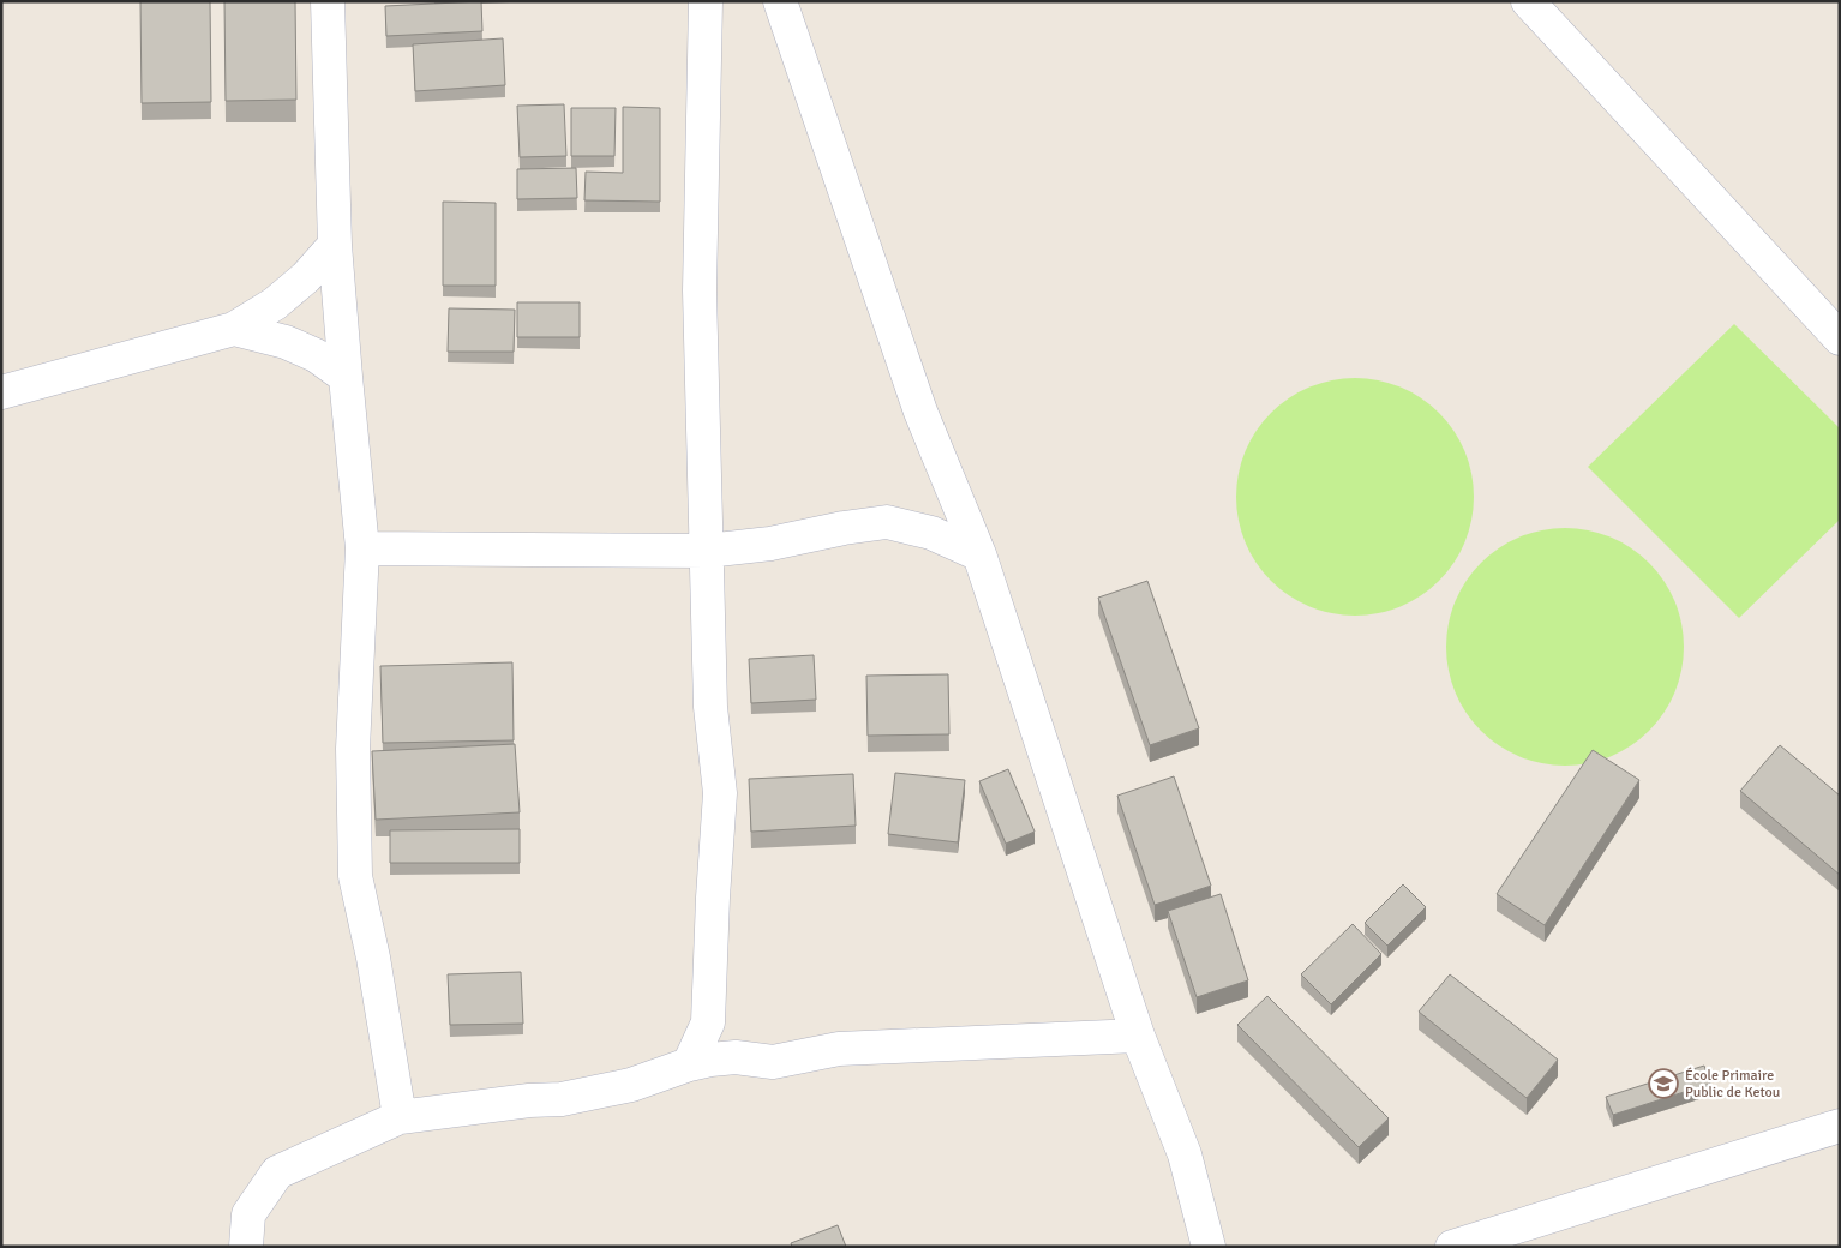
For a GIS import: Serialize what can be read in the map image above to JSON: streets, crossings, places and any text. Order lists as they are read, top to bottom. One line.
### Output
{"places":{"school or university":["École Primaire Public de Ketou"]}}
